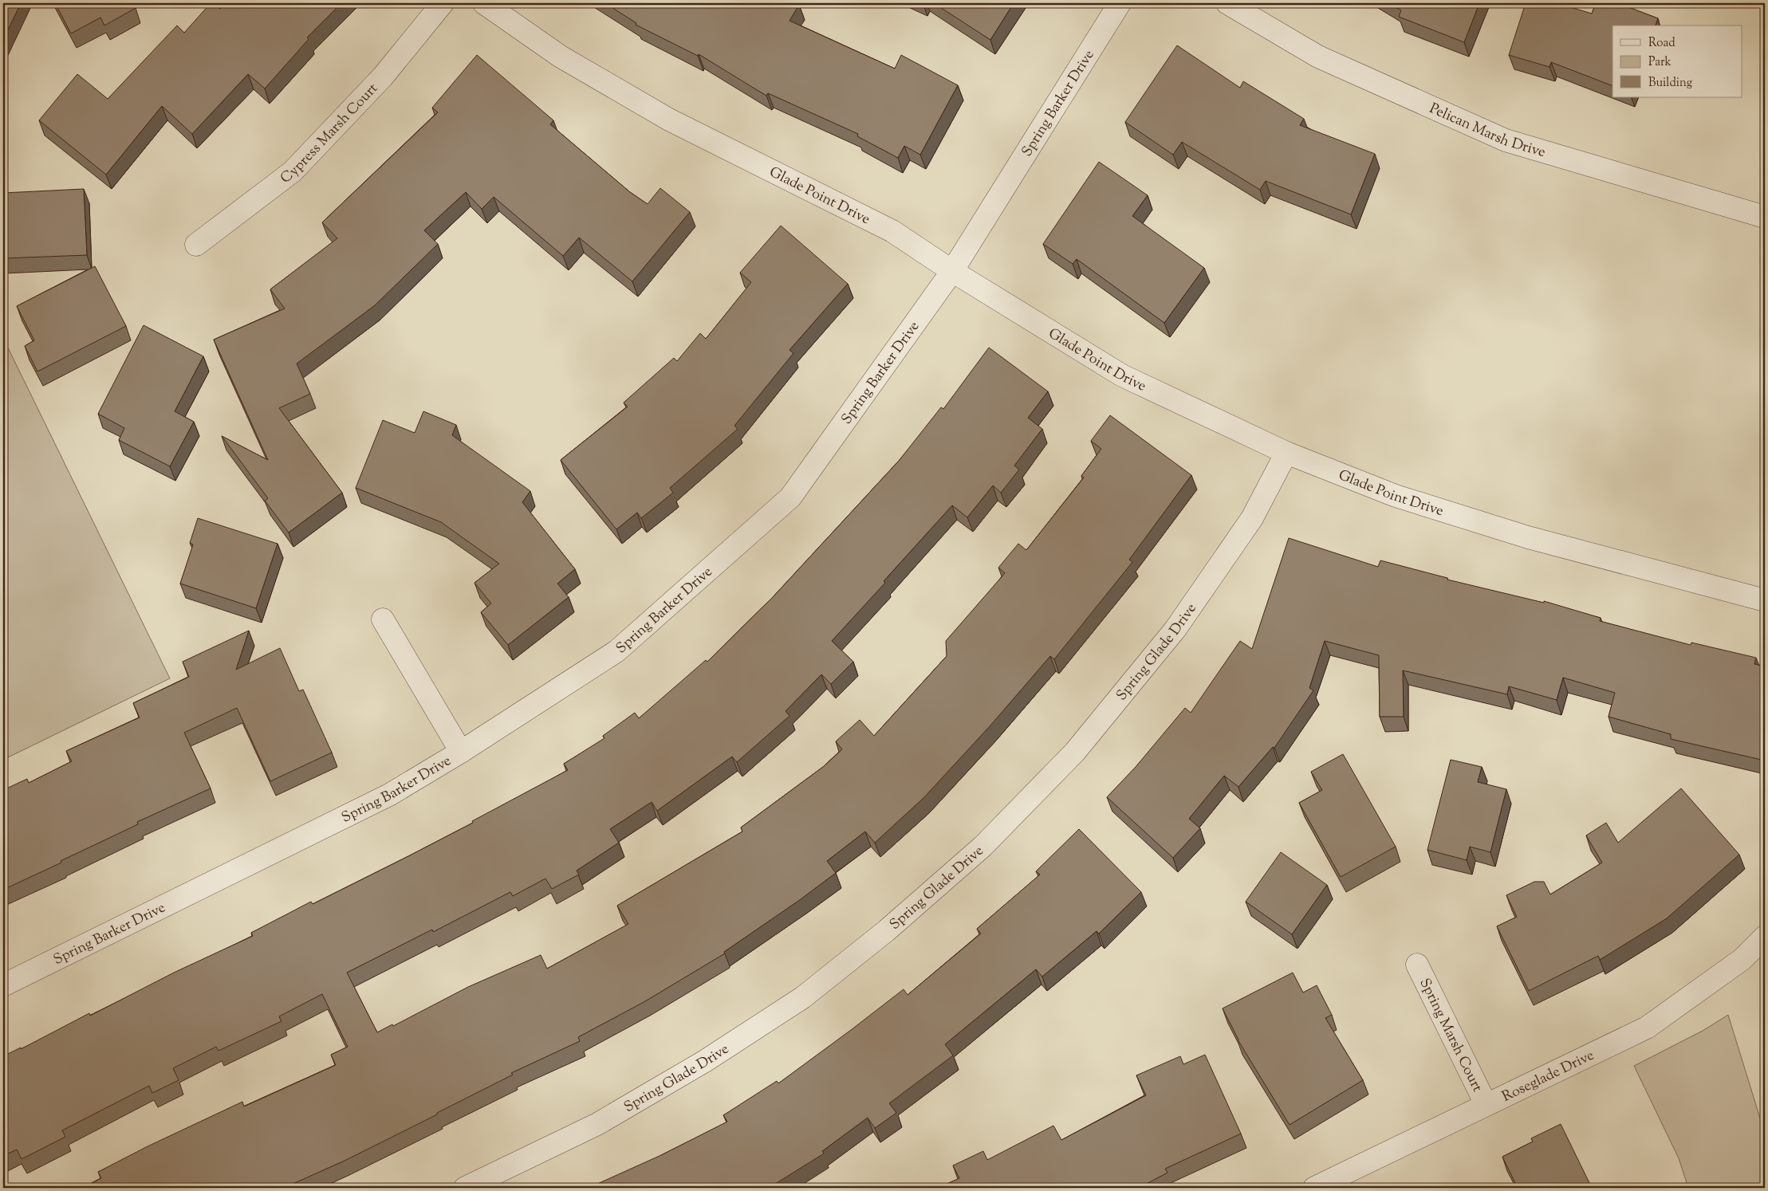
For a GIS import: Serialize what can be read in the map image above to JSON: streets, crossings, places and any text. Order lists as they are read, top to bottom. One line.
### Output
{"streets":{"street":["Spring Barker Drive","Pelican Marsh Drive","Cypress Marsh Court","Glade Point Drive","Spring Glade Drive","Spring Marsh Court","Roseglade Drive"]},"crossings":[["Spring Barker Drive","Glade Point Drive"],["Glade Point Drive","Spring Glade Drive"],["Spring Marsh Court","Roseglade Drive"]],"legend":["Road","Park","Building"]}
